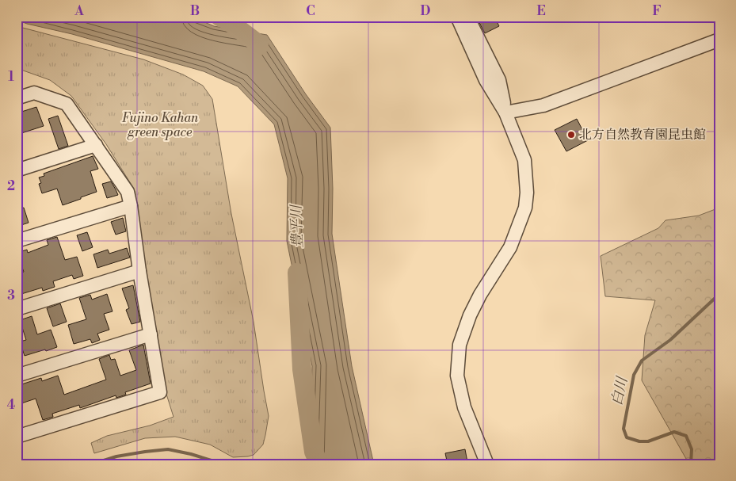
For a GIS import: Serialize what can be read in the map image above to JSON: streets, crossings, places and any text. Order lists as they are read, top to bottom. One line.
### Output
{"water":["豊平川","白川"],"parks":["Fujino Kahan green space"],"places":["北方自然教育園昆虫館"],"grid":{"columns":["A","B","C","D","E","F"],"rows":["1","2","3","4"]}}
